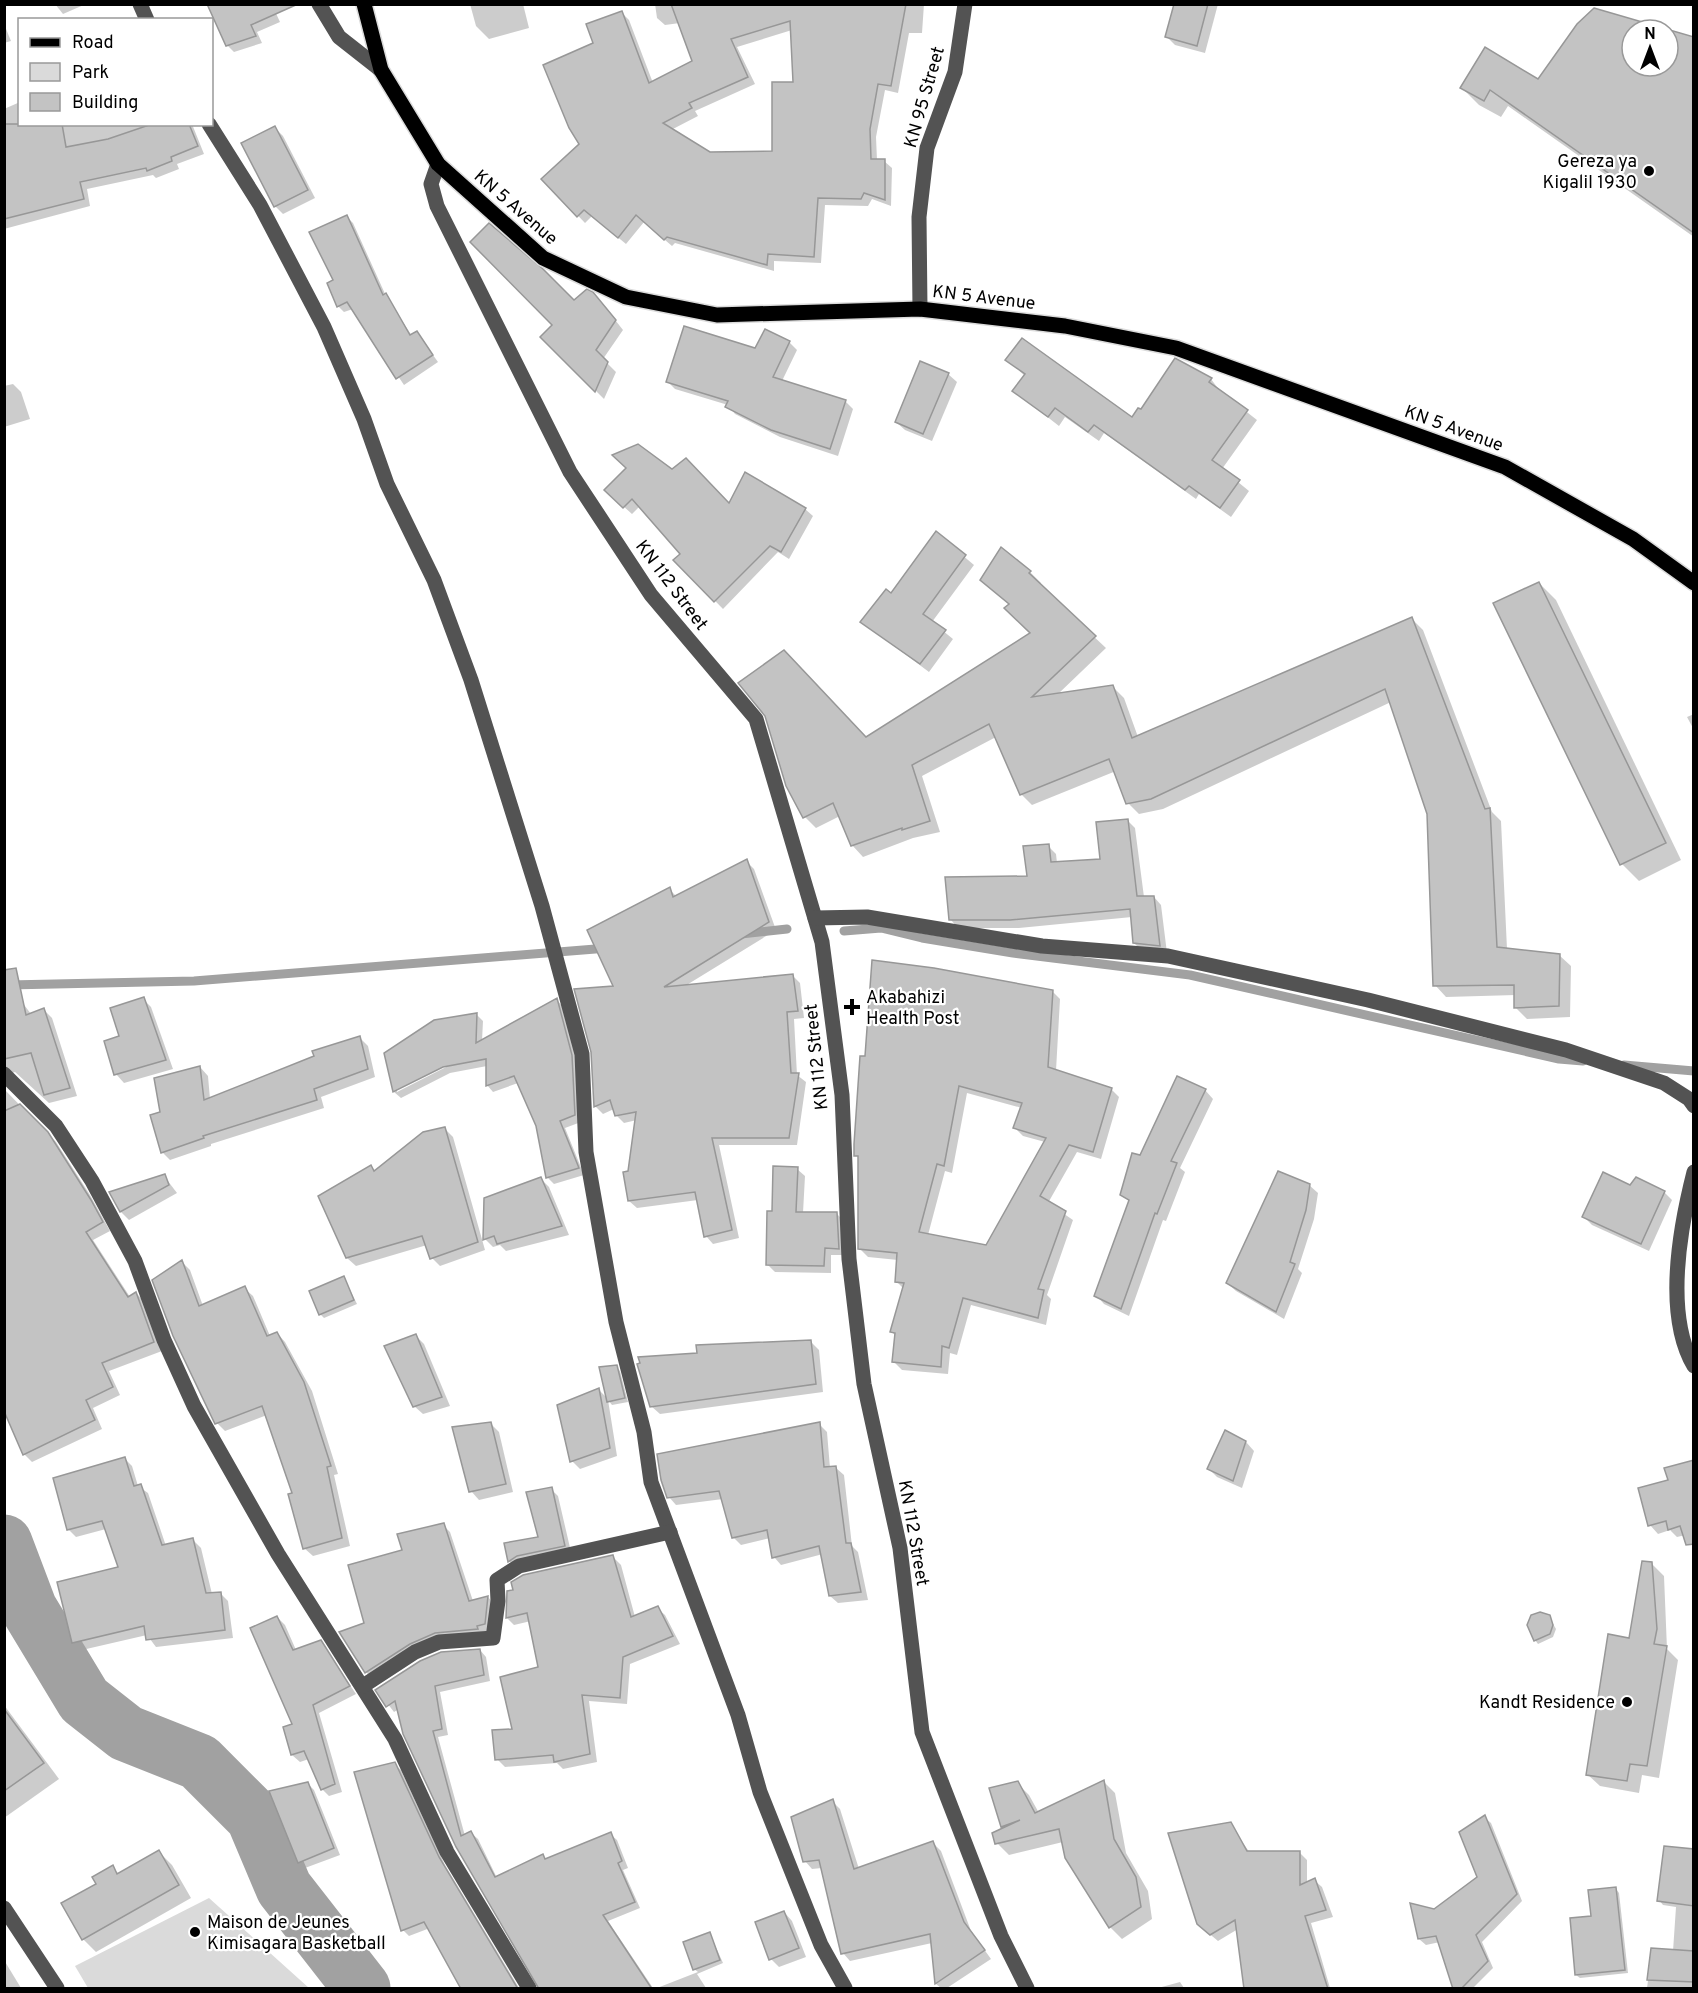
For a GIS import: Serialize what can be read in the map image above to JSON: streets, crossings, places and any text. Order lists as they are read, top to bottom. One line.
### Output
{"streets":{"main road":["KN 5 Avenue"],"street":["KN 95 Street","KN 112 Street"]},"crossings":[["KN 95 Street","KN 5 Avenue"],["KN 5 Avenue","KN 112 Street"]],"places":{"other":["Gereza ya KigaliI 1930","Kandt Residence","Maison de Jeunes Kimisagara Basketball"],"health":["Akabahizi Health Post"]},"legend":["Road","Park","Building"],"north":"top"}
